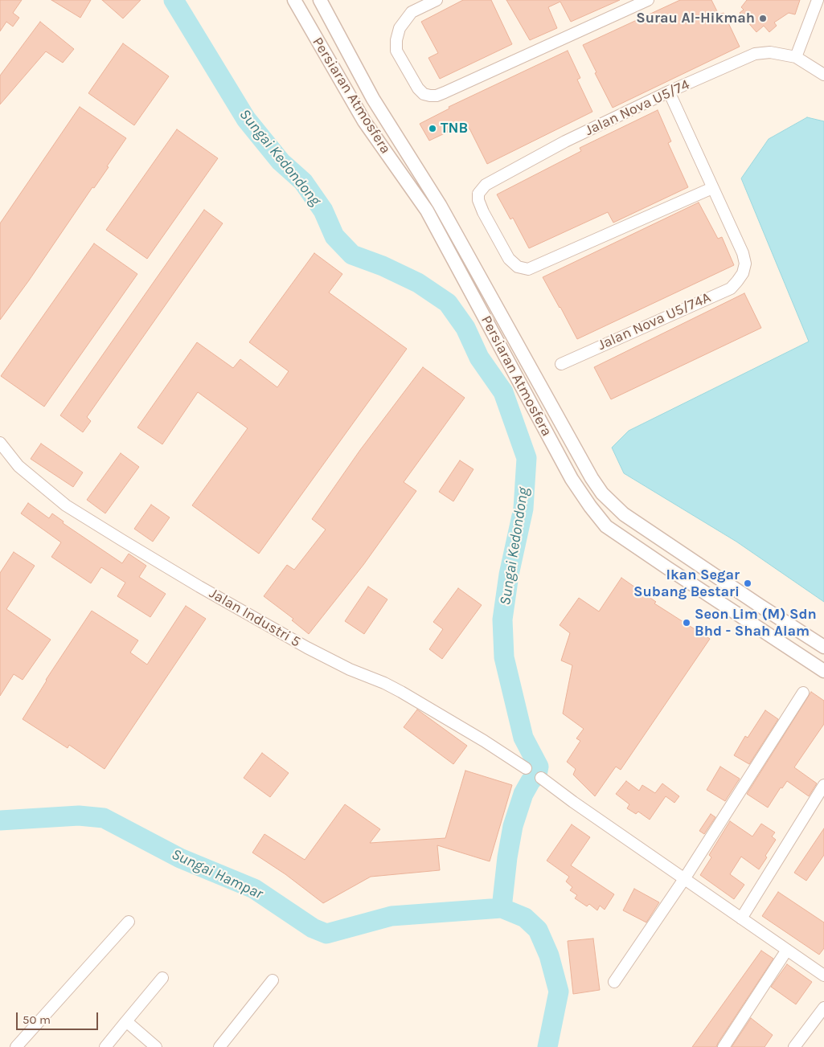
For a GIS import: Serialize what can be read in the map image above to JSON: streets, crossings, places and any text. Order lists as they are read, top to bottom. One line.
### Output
{"streets":{"street":["Persiaran Atmosfera","Jalan Nova U5/74","Jalan Nova U5/74A","Jalan Industri 5"]},"crossings":[["Jalan Nova U5/74","Jalan Nova U5/74A"]],"water":["Sungai Kedondong","Sungai Hampar"],"places":["Surau Al-Hikmah","TNB","Ikan Segar Subang Bestari","Seon Lim (M) Sdn Bhd - Shah Alam"],"scale_bar":"50 m"}
